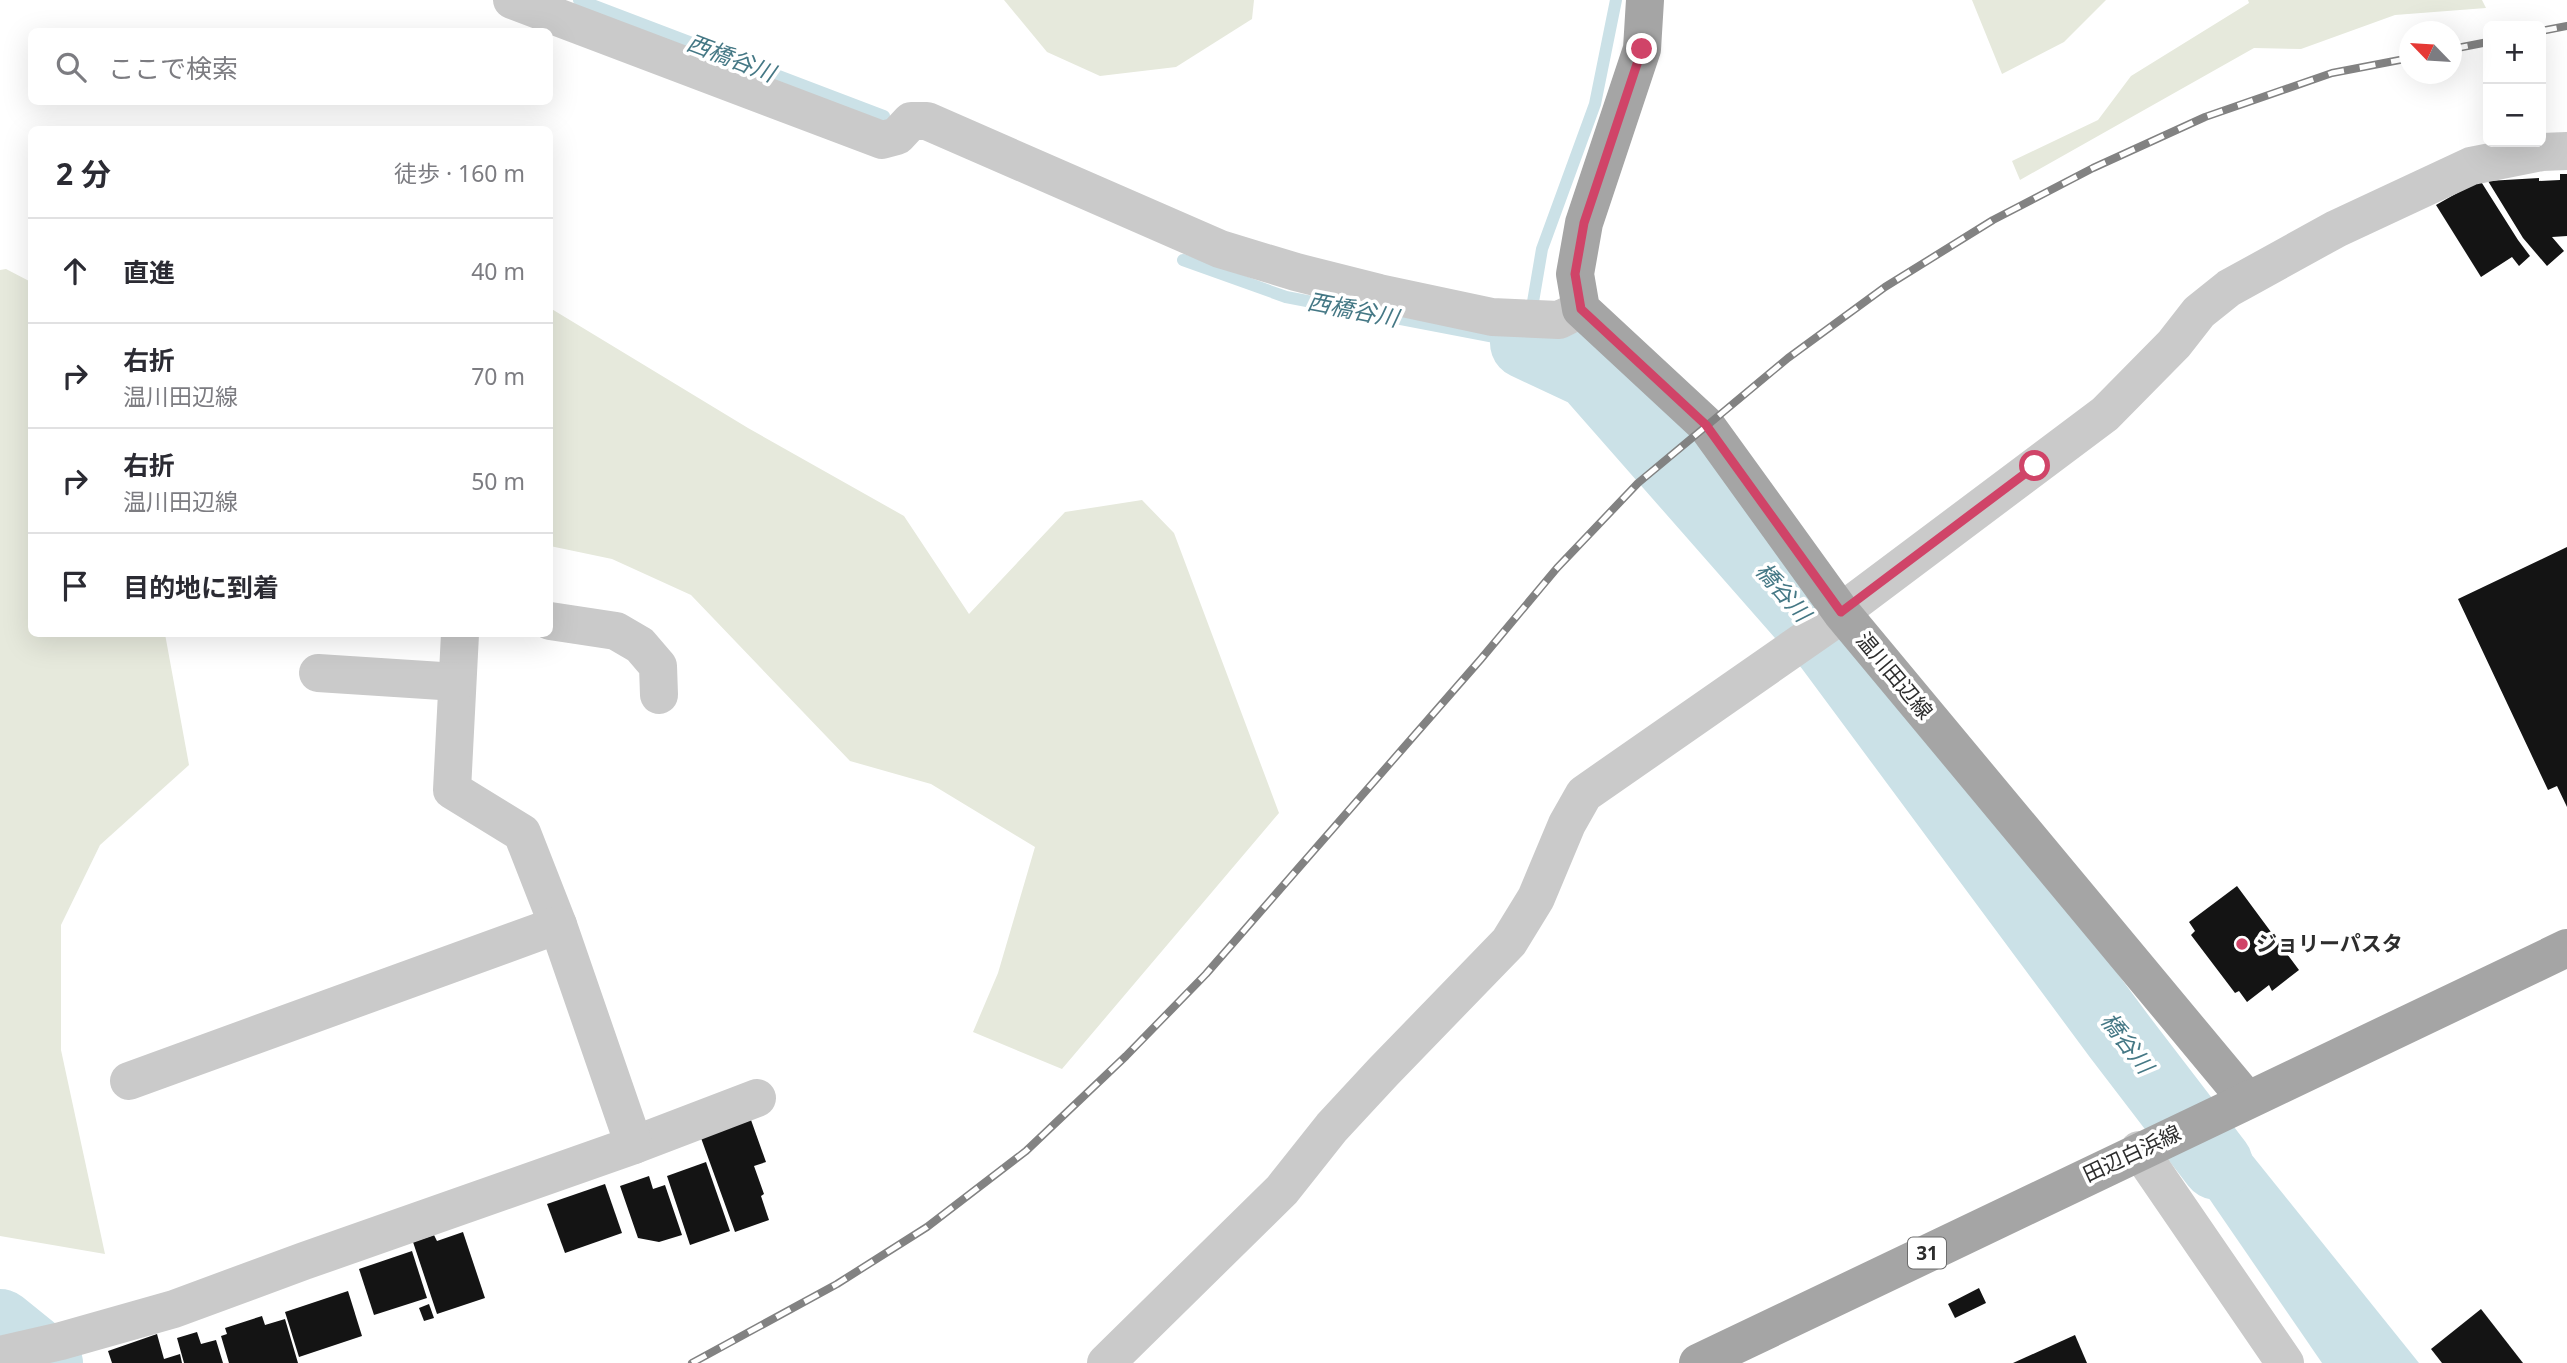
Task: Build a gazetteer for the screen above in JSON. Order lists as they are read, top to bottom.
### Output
{
  "streets": {
    "main road": ["温川田辺線", "田辺白浜線", "31"]
  },
  "crossings": [
    ["温川田辺線", "田辺白浜線"]
  ],
  "water": ["西橋谷川", "橋谷川"],
  "places": ["ジョリーパスタ"],
  "north": "top left",
  "page": {
    "map_buttons": ["+", "−"],
    "search": "ここで検索",
    "heading": ["2 分", "徒歩 · 160 m"],
    "list": [
      ["直進", "40 m"],
      ["右折", "温川田辺線", "70 m"],
      ["右折", "温川田辺線", "50 m"],
      "目的地に到着"
    ]
  }
}
